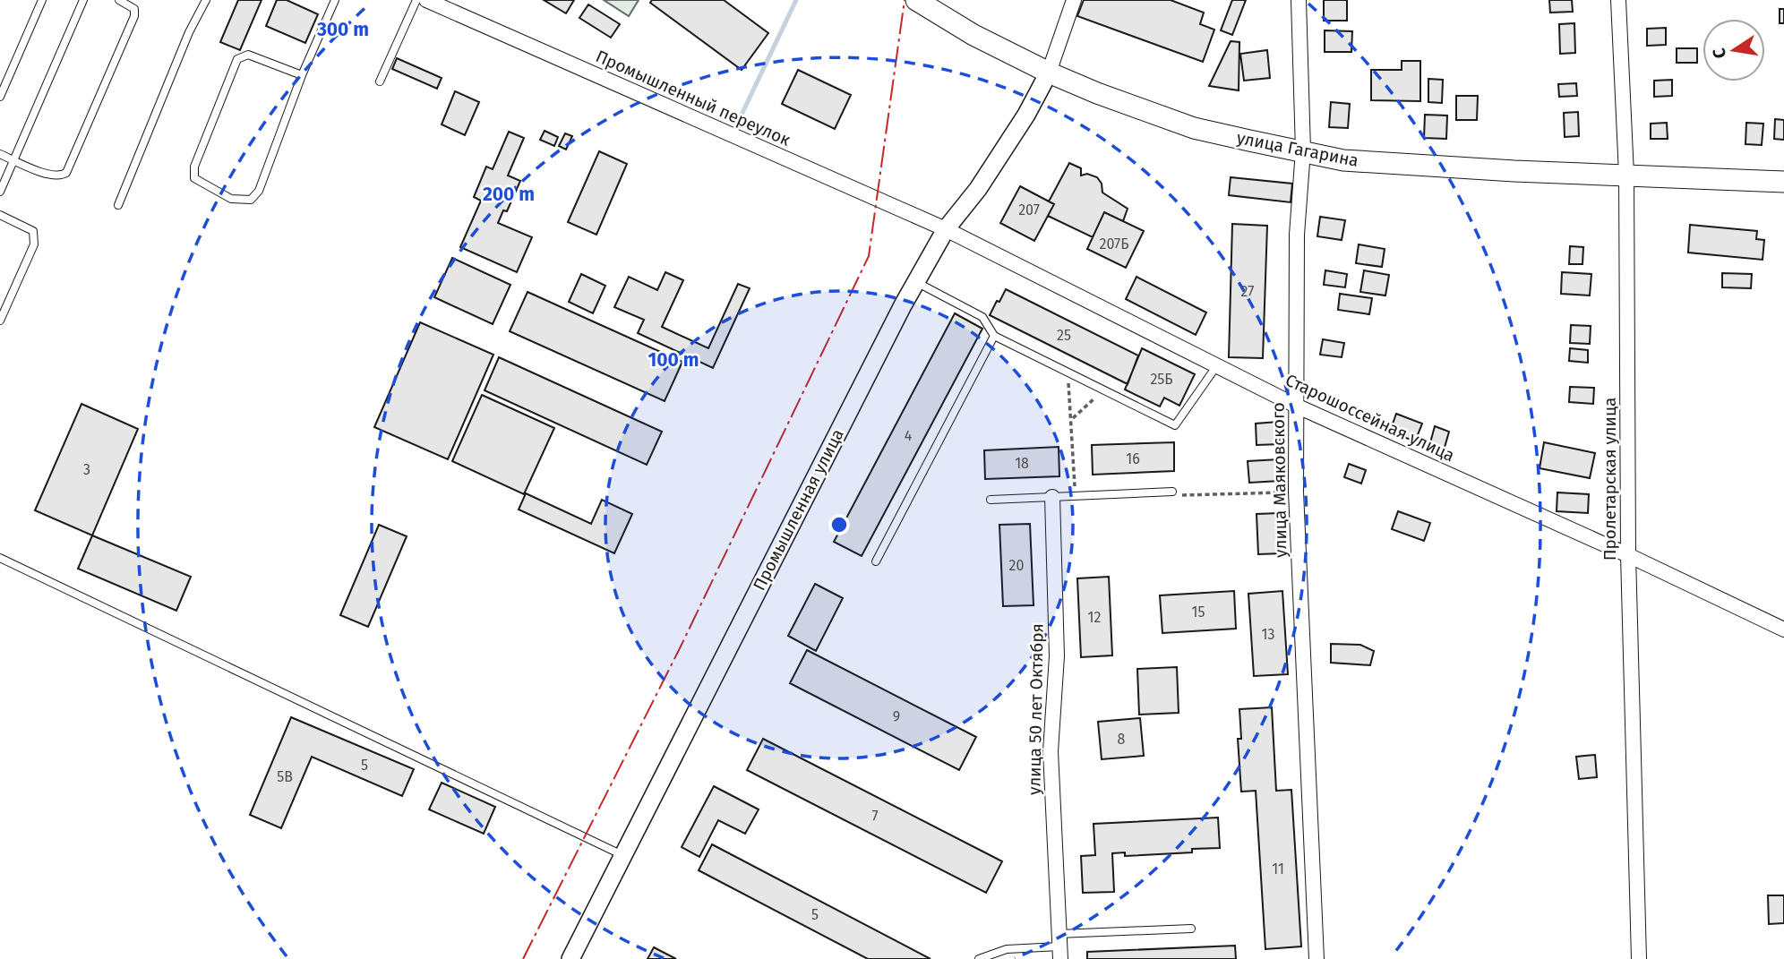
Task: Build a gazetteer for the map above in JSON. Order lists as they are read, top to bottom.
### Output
{
  "streets": {
    "main road": ["улица Гагарина"],
    "street": [
      "Промышленный переулок",
      "Старошоссейная улица",
      "Пролетарская улица",
      "улица Маяковского",
      "Промышленная улица",
      "улица 50 лет Октября"
    ]
  },
  "crossings": [
    ["Промышленный переулок", "Старошоссейная улица"],
    ["Промышленный переулок", "Промышленная улица"],
    ["улица Гагарина", "Пролетарская улица"],
    ["улица Гагарина", "улица Маяковского"],
    ["улица Гагарина", "Промышленная улица"],
    ["Старошоссейная улица", "Пролетарская улица"],
    ["Старошоссейная улица", "улица Маяковского"],
    ["Старошоссейная улица", "Промышленная улица"]
  ],
  "house_numbers": [
    "207",
    "207Б",
    "27",
    "25",
    "25Б",
    "4",
    "16",
    "18",
    "3",
    "20",
    "15",
    "12",
    "13",
    "9",
    "8",
    "5",
    "5В",
    "7",
    "11",
    "5"
  ],
  "north": "left",
  "rings": ["300 m", "200 m", "100 m"]
}
